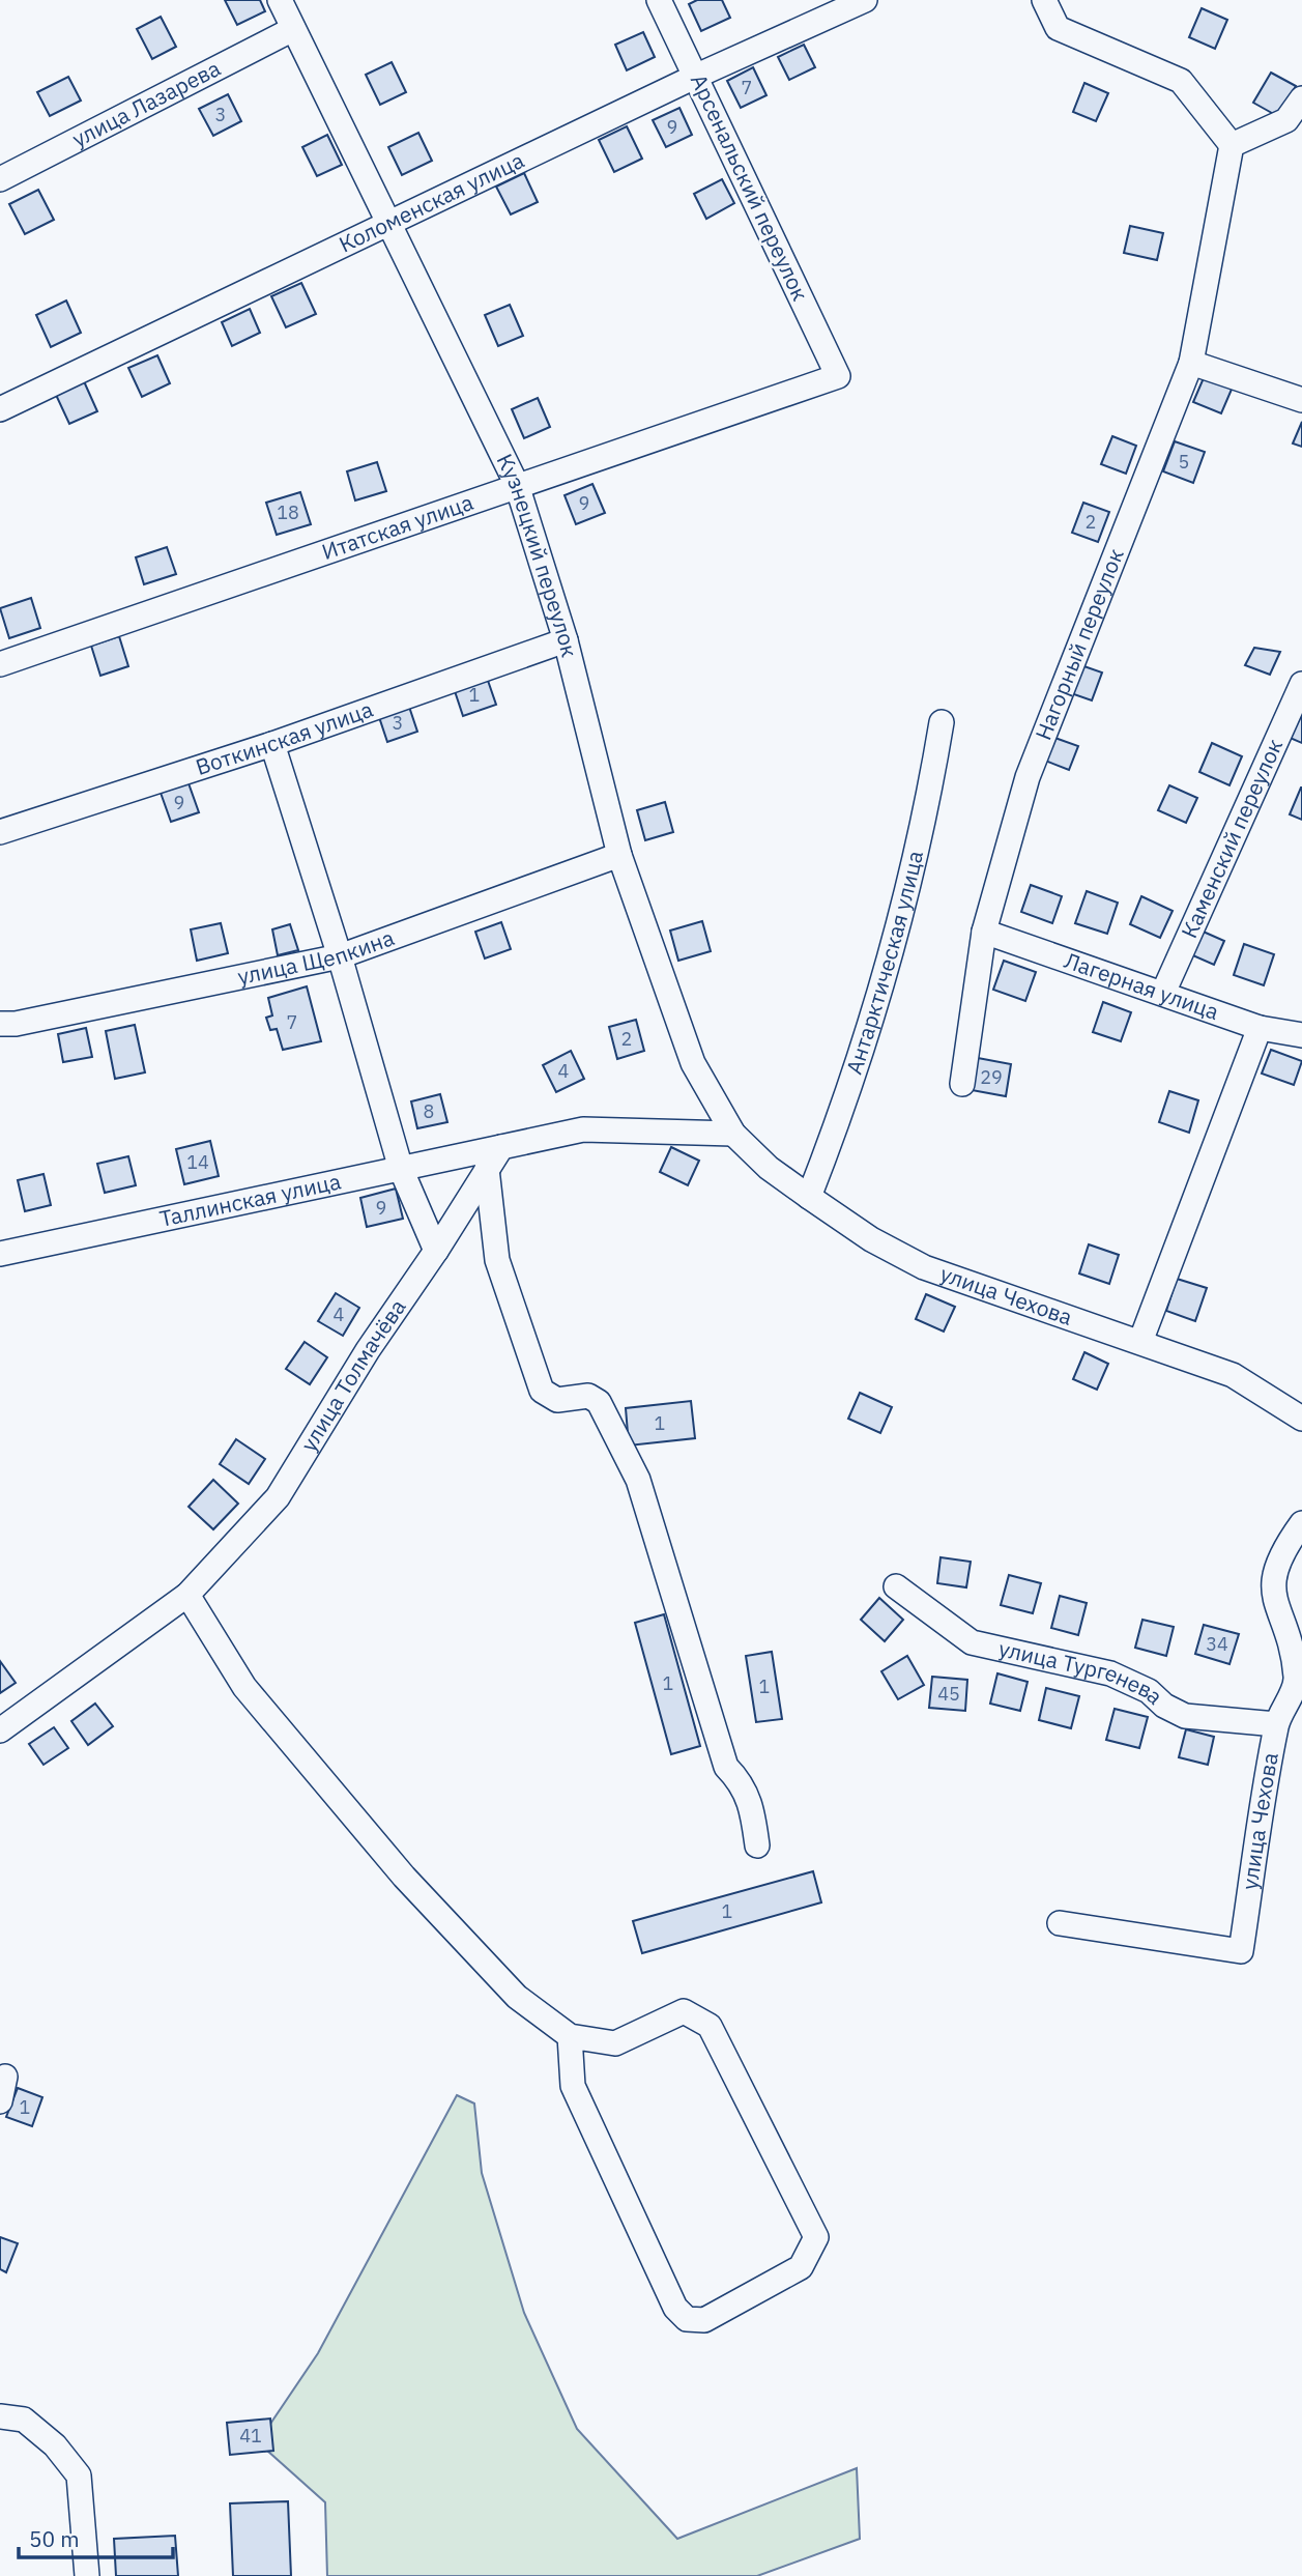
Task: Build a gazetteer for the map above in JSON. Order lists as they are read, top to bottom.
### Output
{
  "streets": {
    "street": [
      "улица Лазарева",
      "Арсенальский переулок",
      "Коломенская улица",
      "Итатская улица",
      "Кузнецкий переулок",
      "Нагорный переулок",
      "Воткинская улица",
      "Каменский переулок",
      "улица Щепкина",
      "Антарктическая улица",
      "Лагерная улица",
      "Таллинская улица",
      "улица Чехова",
      "улица Толмачёва",
      "улица Тургенева"
    ]
  },
  "crossings": [
    ["улица Лазарева", "Кузнецкий переулок"],
    ["Арсенальский переулок", "Коломенская улица"],
    ["Арсенальский переулок", "Итатская улица"],
    ["Коломенская улица", "Кузнецкий переулок"],
    ["Итатская улица", "Кузнецкий переулок"],
    ["Кузнецкий переулок", "Воткинская улица"],
    ["Кузнецкий переулок", "улица Щепкина"],
    ["Кузнецкий переулок", "улица Чехова"],
    ["Нагорный переулок", "Лагерная улица"],
    ["Каменский переулок", "Лагерная улица"],
    ["Антарктическая улица", "улица Чехова"],
    ["Таллинская улица", "улица Толмачёва"],
    ["улица Чехова", "улица Тургенева"]
  ],
  "house_numbers": [
    "7",
    "3",
    "9",
    "5",
    "9",
    "18",
    "2",
    "1",
    "3",
    "9",
    "7",
    "2",
    "4",
    "29",
    "8",
    "14",
    "9",
    "4",
    "1",
    "34",
    "1",
    "1",
    "45",
    "1",
    "1",
    "41"
  ],
  "scale_bar": "50 m"
}
